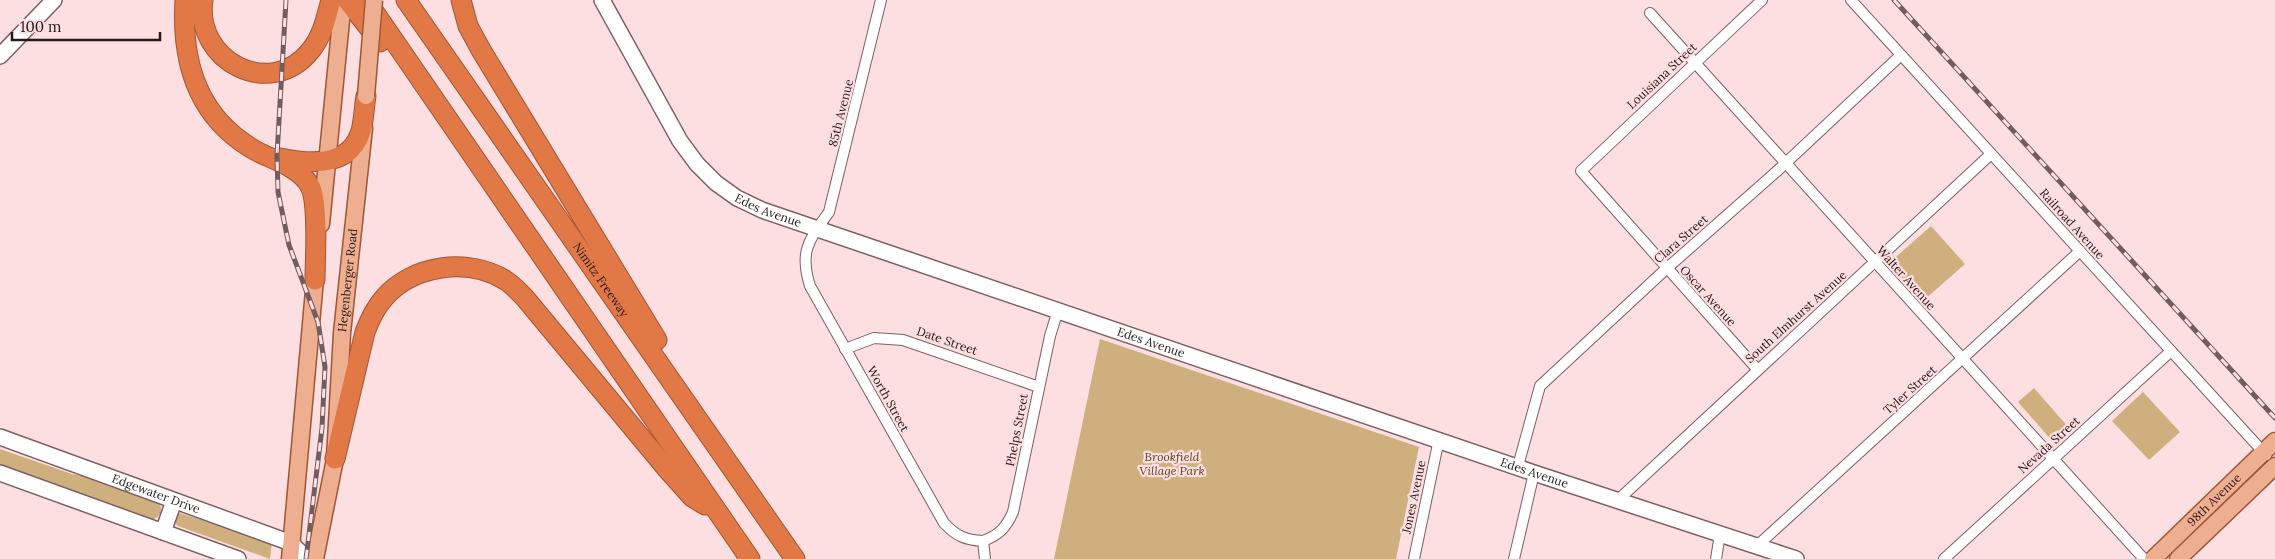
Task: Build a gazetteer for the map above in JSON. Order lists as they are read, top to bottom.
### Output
{
  "streets": {
    "highway": ["Nimitz Freeway"],
    "main road": ["Hegenberger Road", "98th Avenue"],
    "street": [
      "Louisiana Street",
      "85th Avenue",
      "Edes Avenue",
      "Railroad Avenue",
      "Clara Street",
      "Walter Avenue",
      "Oscar Avenue",
      "South Elmhurst Avenue",
      "Date Street",
      "Tyler Street",
      "Worth Street",
      "Phelps Street",
      "Nevada Street",
      "Edgewater Drive",
      "Jones Avenue"
    ]
  },
  "crossings": [
    ["Louisiana Street", "Walter Avenue"],
    ["Louisiana Street", "Oscar Avenue"],
    ["85th Avenue", "Edes Avenue"],
    ["85th Avenue", "Worth Street"],
    ["Edes Avenue", "Clara Street"],
    ["Edes Avenue", "South Elmhurst Avenue"],
    ["Edes Avenue", "Tyler Street"],
    ["Edes Avenue", "Worth Street"],
    ["Edes Avenue", "Phelps Street"],
    ["Edes Avenue", "Jones Avenue"],
    ["Railroad Avenue", "Clara Street"],
    ["Railroad Avenue", "South Elmhurst Avenue"],
    ["Railroad Avenue", "Tyler Street"],
    ["Railroad Avenue", "Nevada Street"],
    ["Railroad Avenue", "98th Avenue"],
    ["Clara Street", "Walter Avenue"],
    ["Clara Street", "Oscar Avenue"],
    ["Walter Avenue", "South Elmhurst Avenue"],
    ["Walter Avenue", "Tyler Street"],
    ["Walter Avenue", "Nevada Street"],
    ["Oscar Avenue", "South Elmhurst Avenue"],
    ["Date Street", "Worth Street"],
    ["Date Street", "Phelps Street"],
    ["Worth Street", "Phelps Street"]
  ],
  "parks": ["Brookfield Village Park"],
  "scale_bar": "100 m"
}
